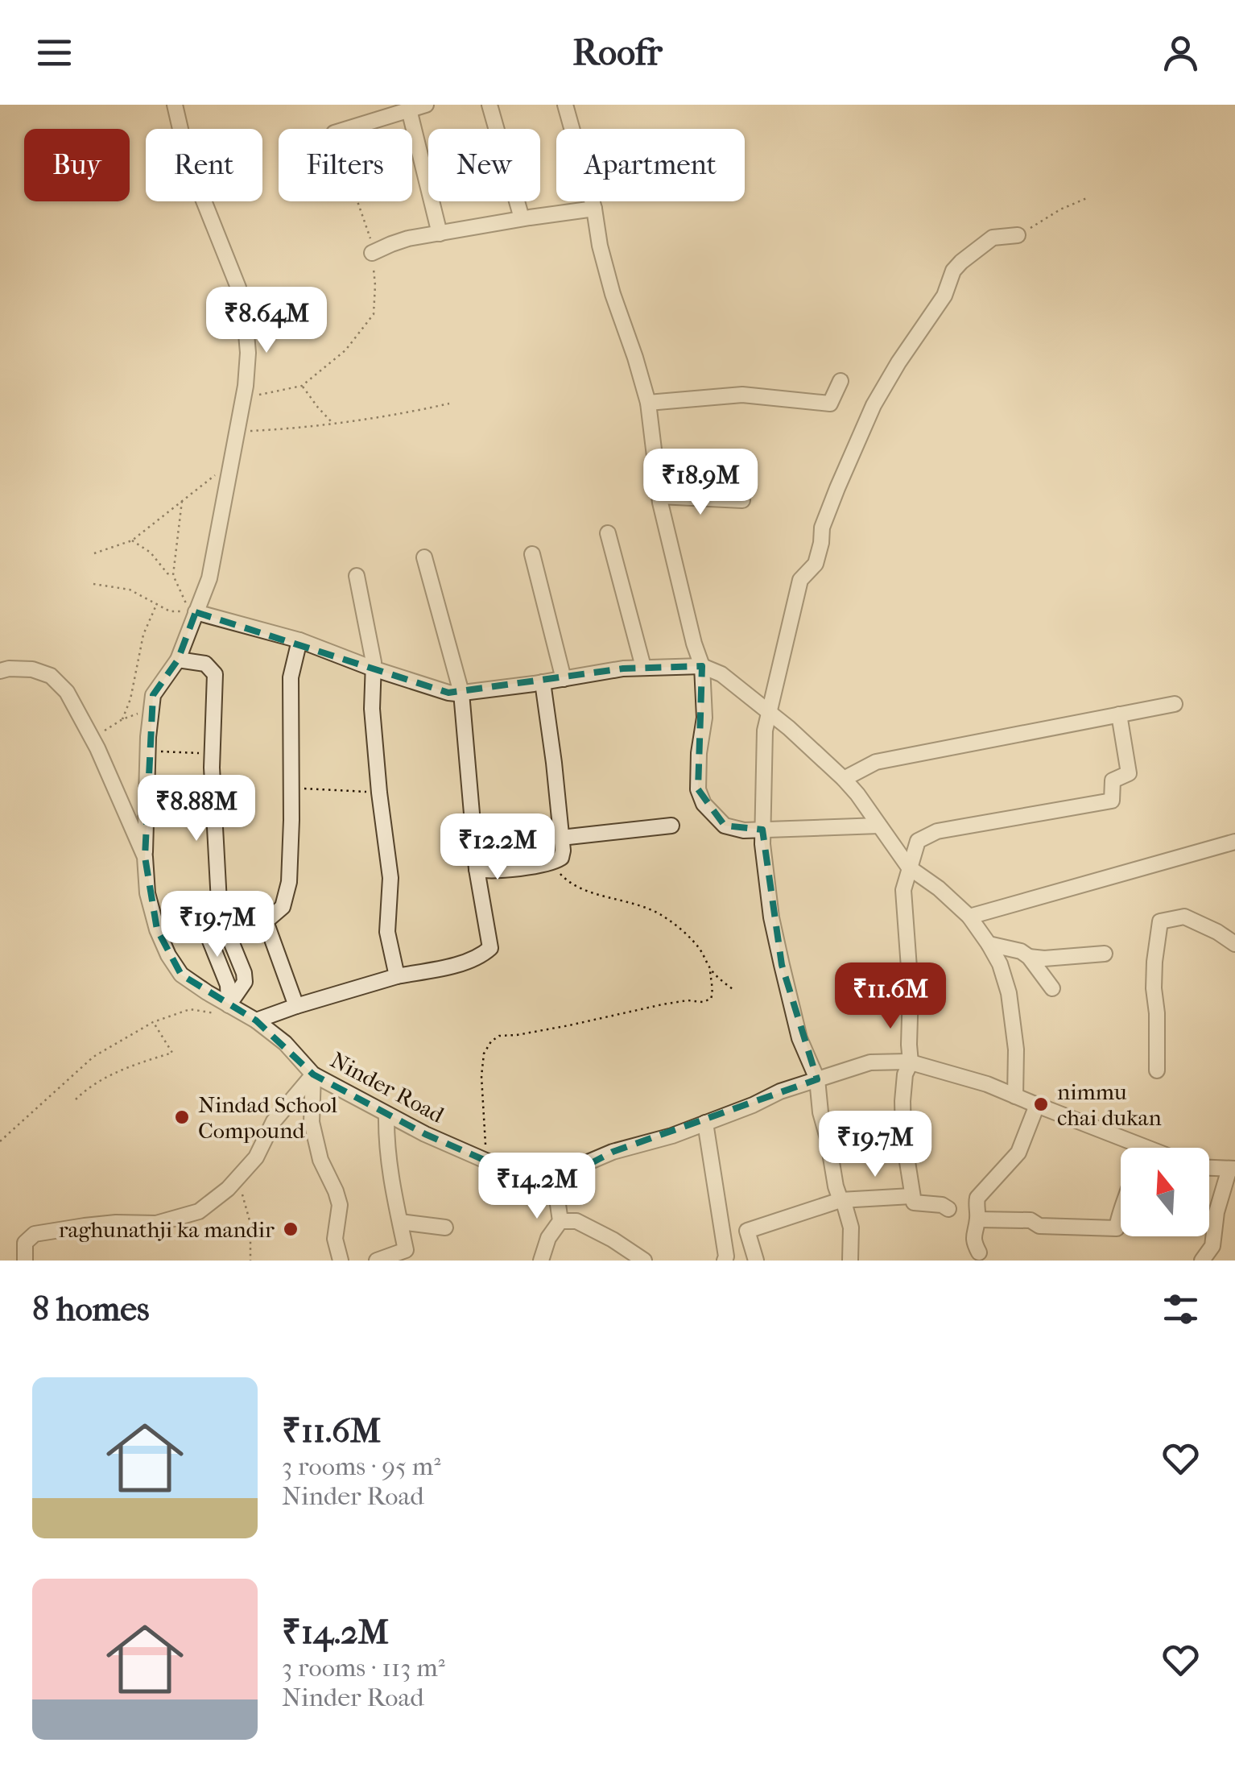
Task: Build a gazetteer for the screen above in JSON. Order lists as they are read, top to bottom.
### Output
{
  "streets": {
    "street": ["Ninder Road"]
  },
  "places": ["nimmu chai dukan", "Nindad School Compound", "raghunathji ka mandir"],
  "north": "top",
  "page": {
    "header": "Roofr",
    "chip": [
      "Buy",
      "Rent",
      "Filters",
      "New",
      "Apartment"
    ],
    "price": [
      "₹8.64M",
      "₹18.9M",
      "₹8.88M",
      "₹12.2M",
      "₹19.7M",
      "₹11.6M",
      "₹19.7M",
      "₹14.2M"
    ],
    "heading": "8 homes",
    "list": [
      {
        "name": "₹11.6M",
        "note": "3 rooms · 95 m² · Ninder Road"
      },
      {
        "name": "₹14.2M",
        "note": "3 rooms · 113 m² · Ninder Road"
      }
    ]
  }
}
